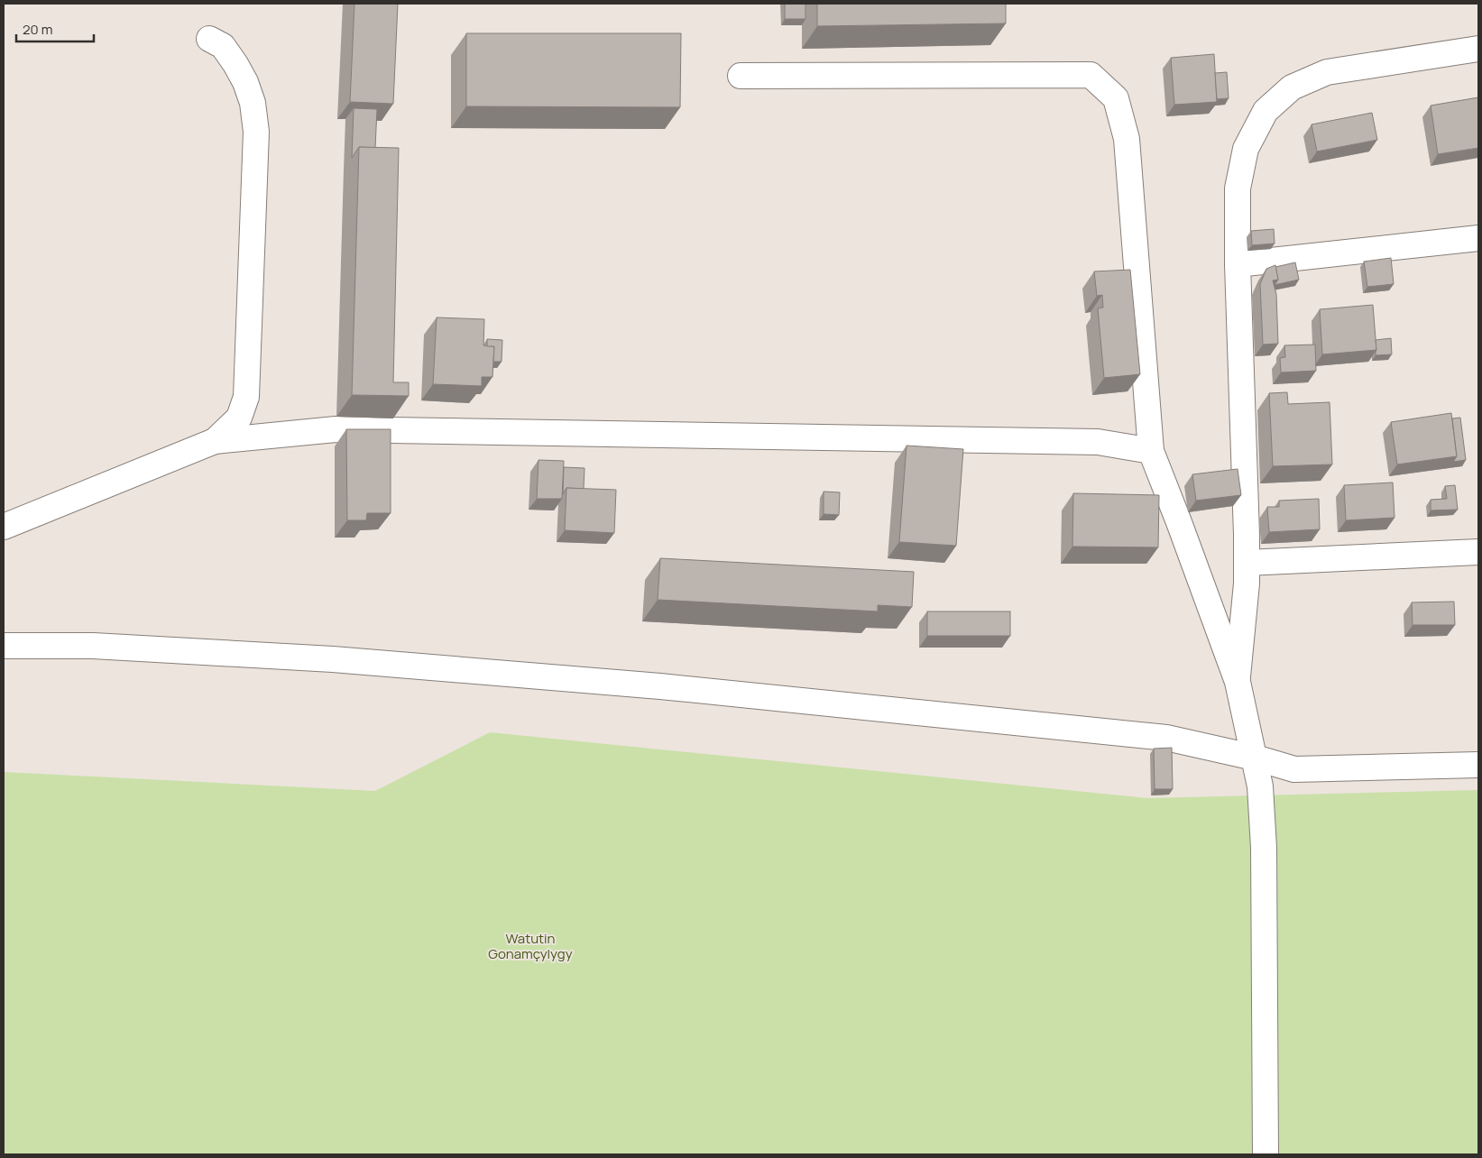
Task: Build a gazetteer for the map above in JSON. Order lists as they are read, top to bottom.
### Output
{
  "parks": ["Watutin Gonamçylygy"],
  "scale_bar": "20 m"
}
